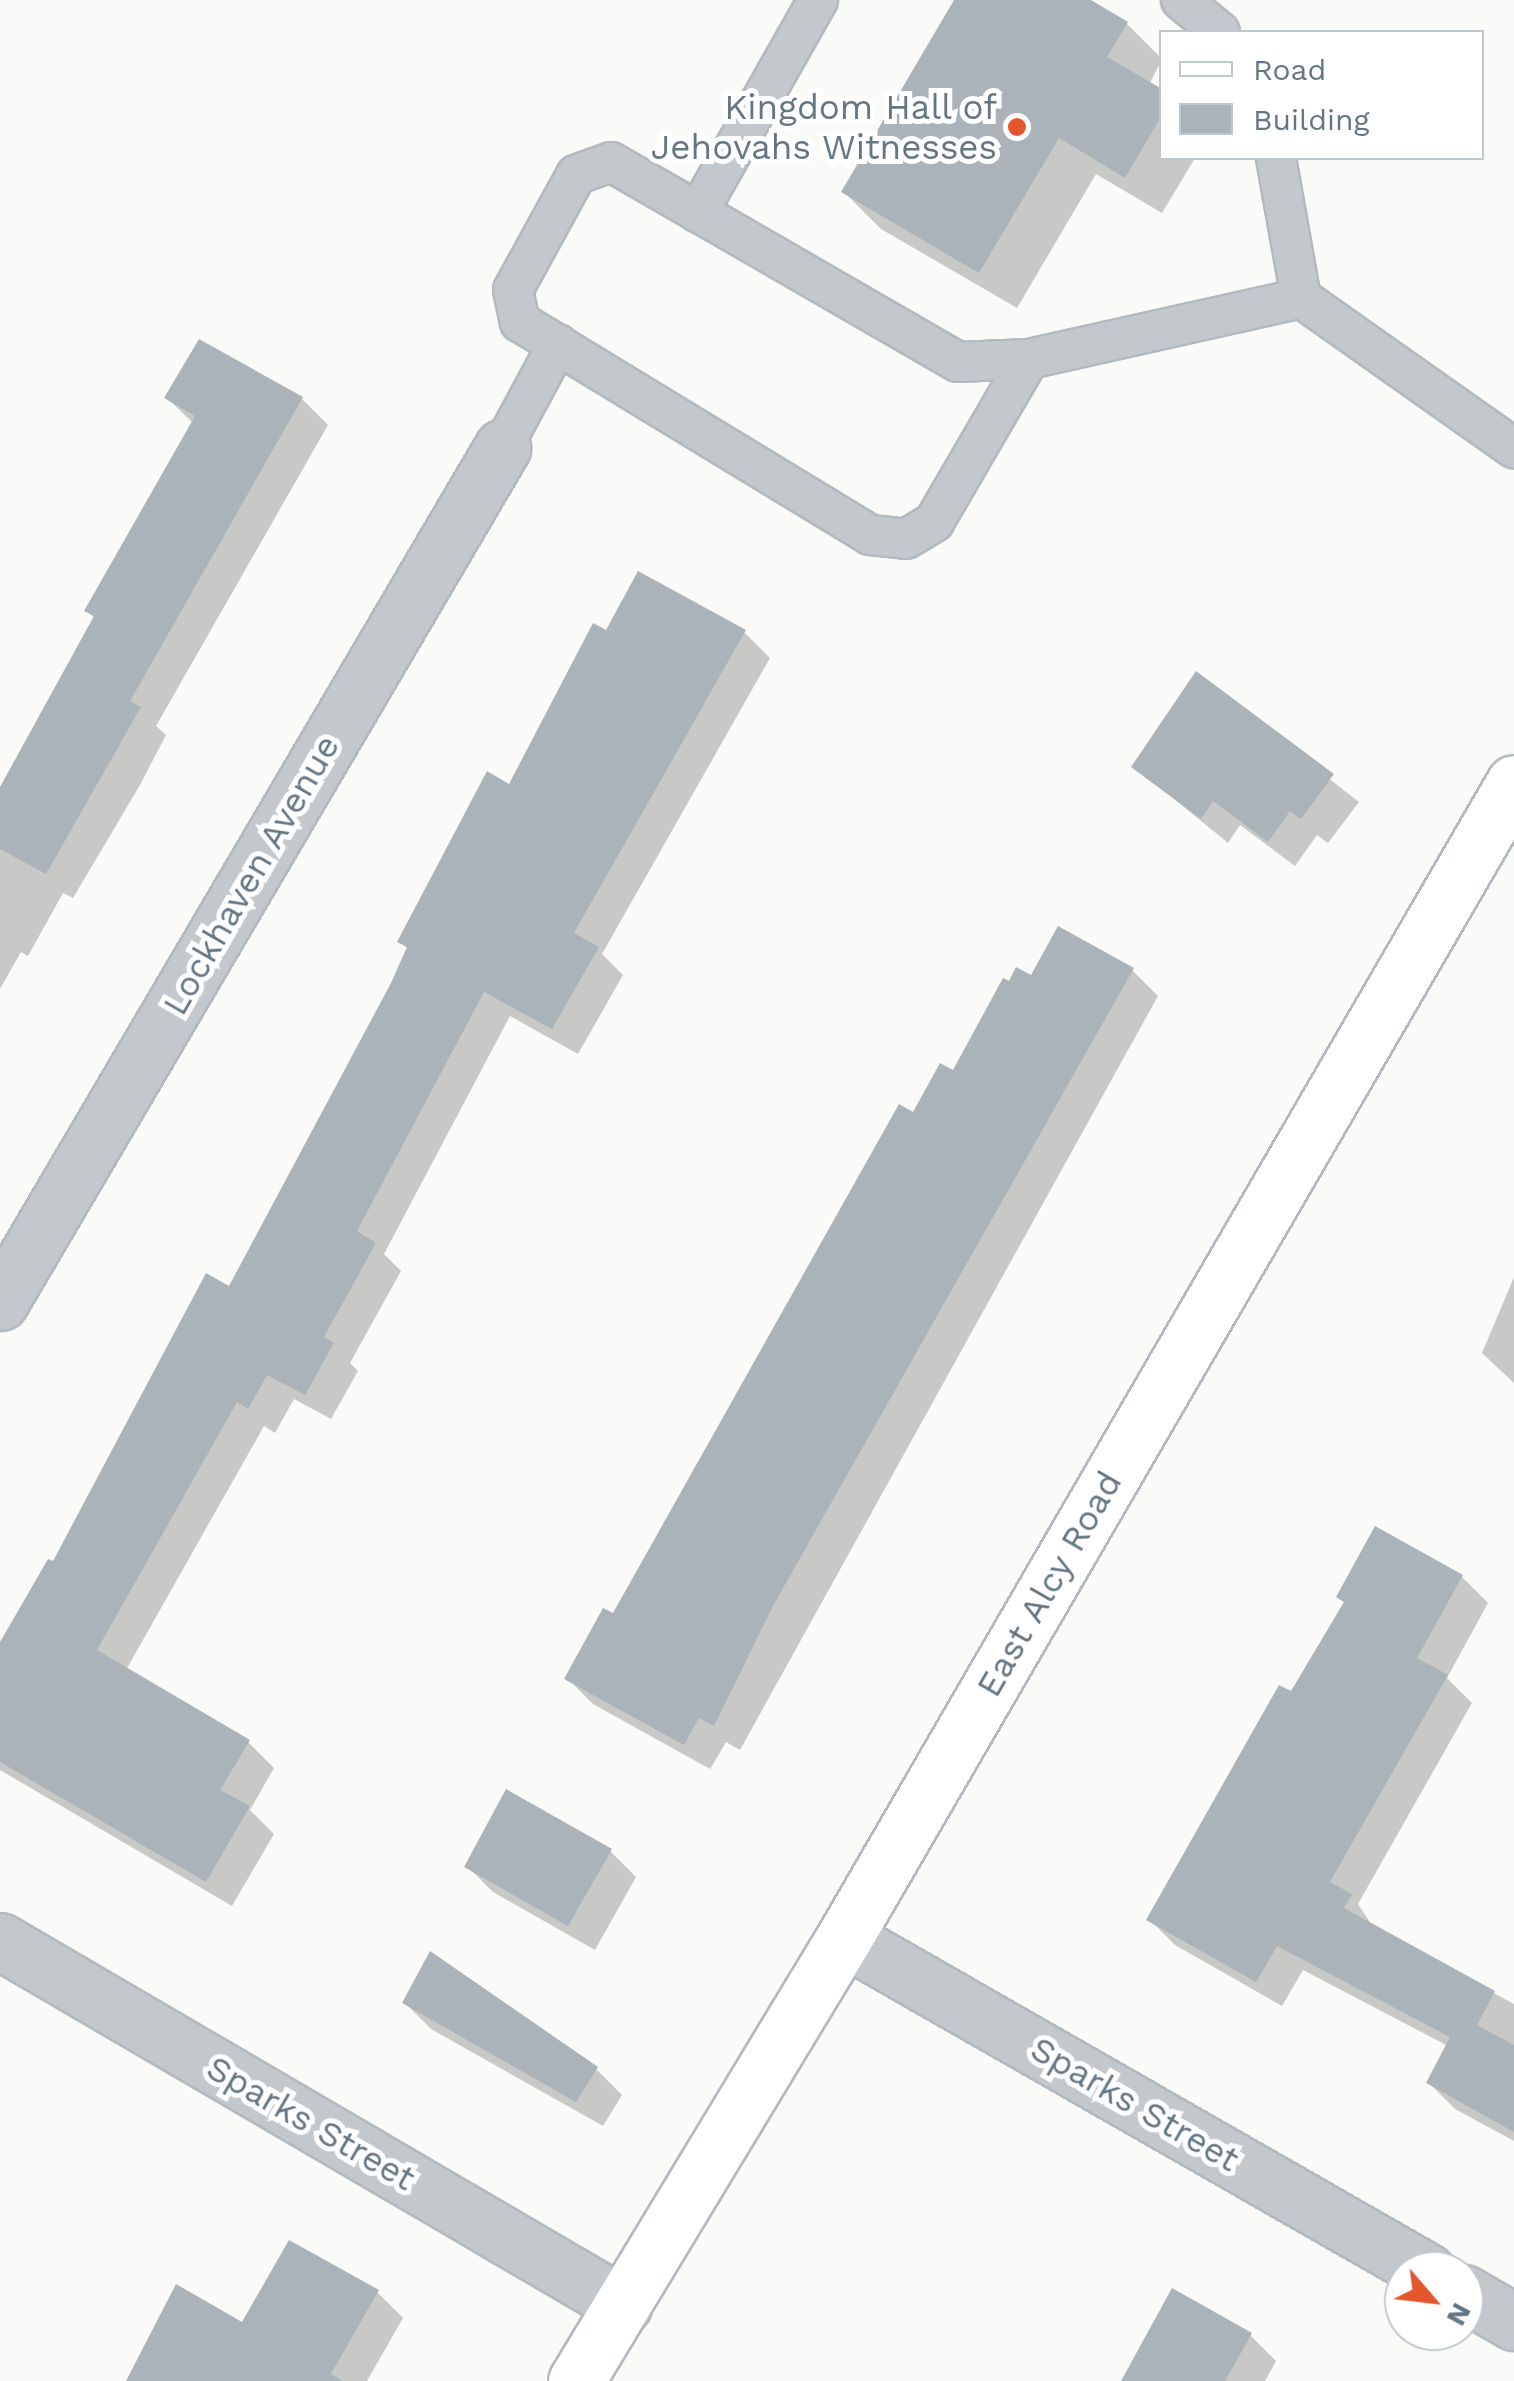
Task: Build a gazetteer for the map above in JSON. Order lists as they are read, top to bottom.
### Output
{
  "streets": {
    "street": ["Lockhaven Avenue", "East Alcy Road", "Sparks Street"]
  },
  "crossings": [
    ["East Alcy Road", "Sparks Street"]
  ],
  "places": ["Kingdom Hall of Jehovahs Witnesses"],
  "legend": ["Road", "Building"],
  "north": "bottom right"
}
